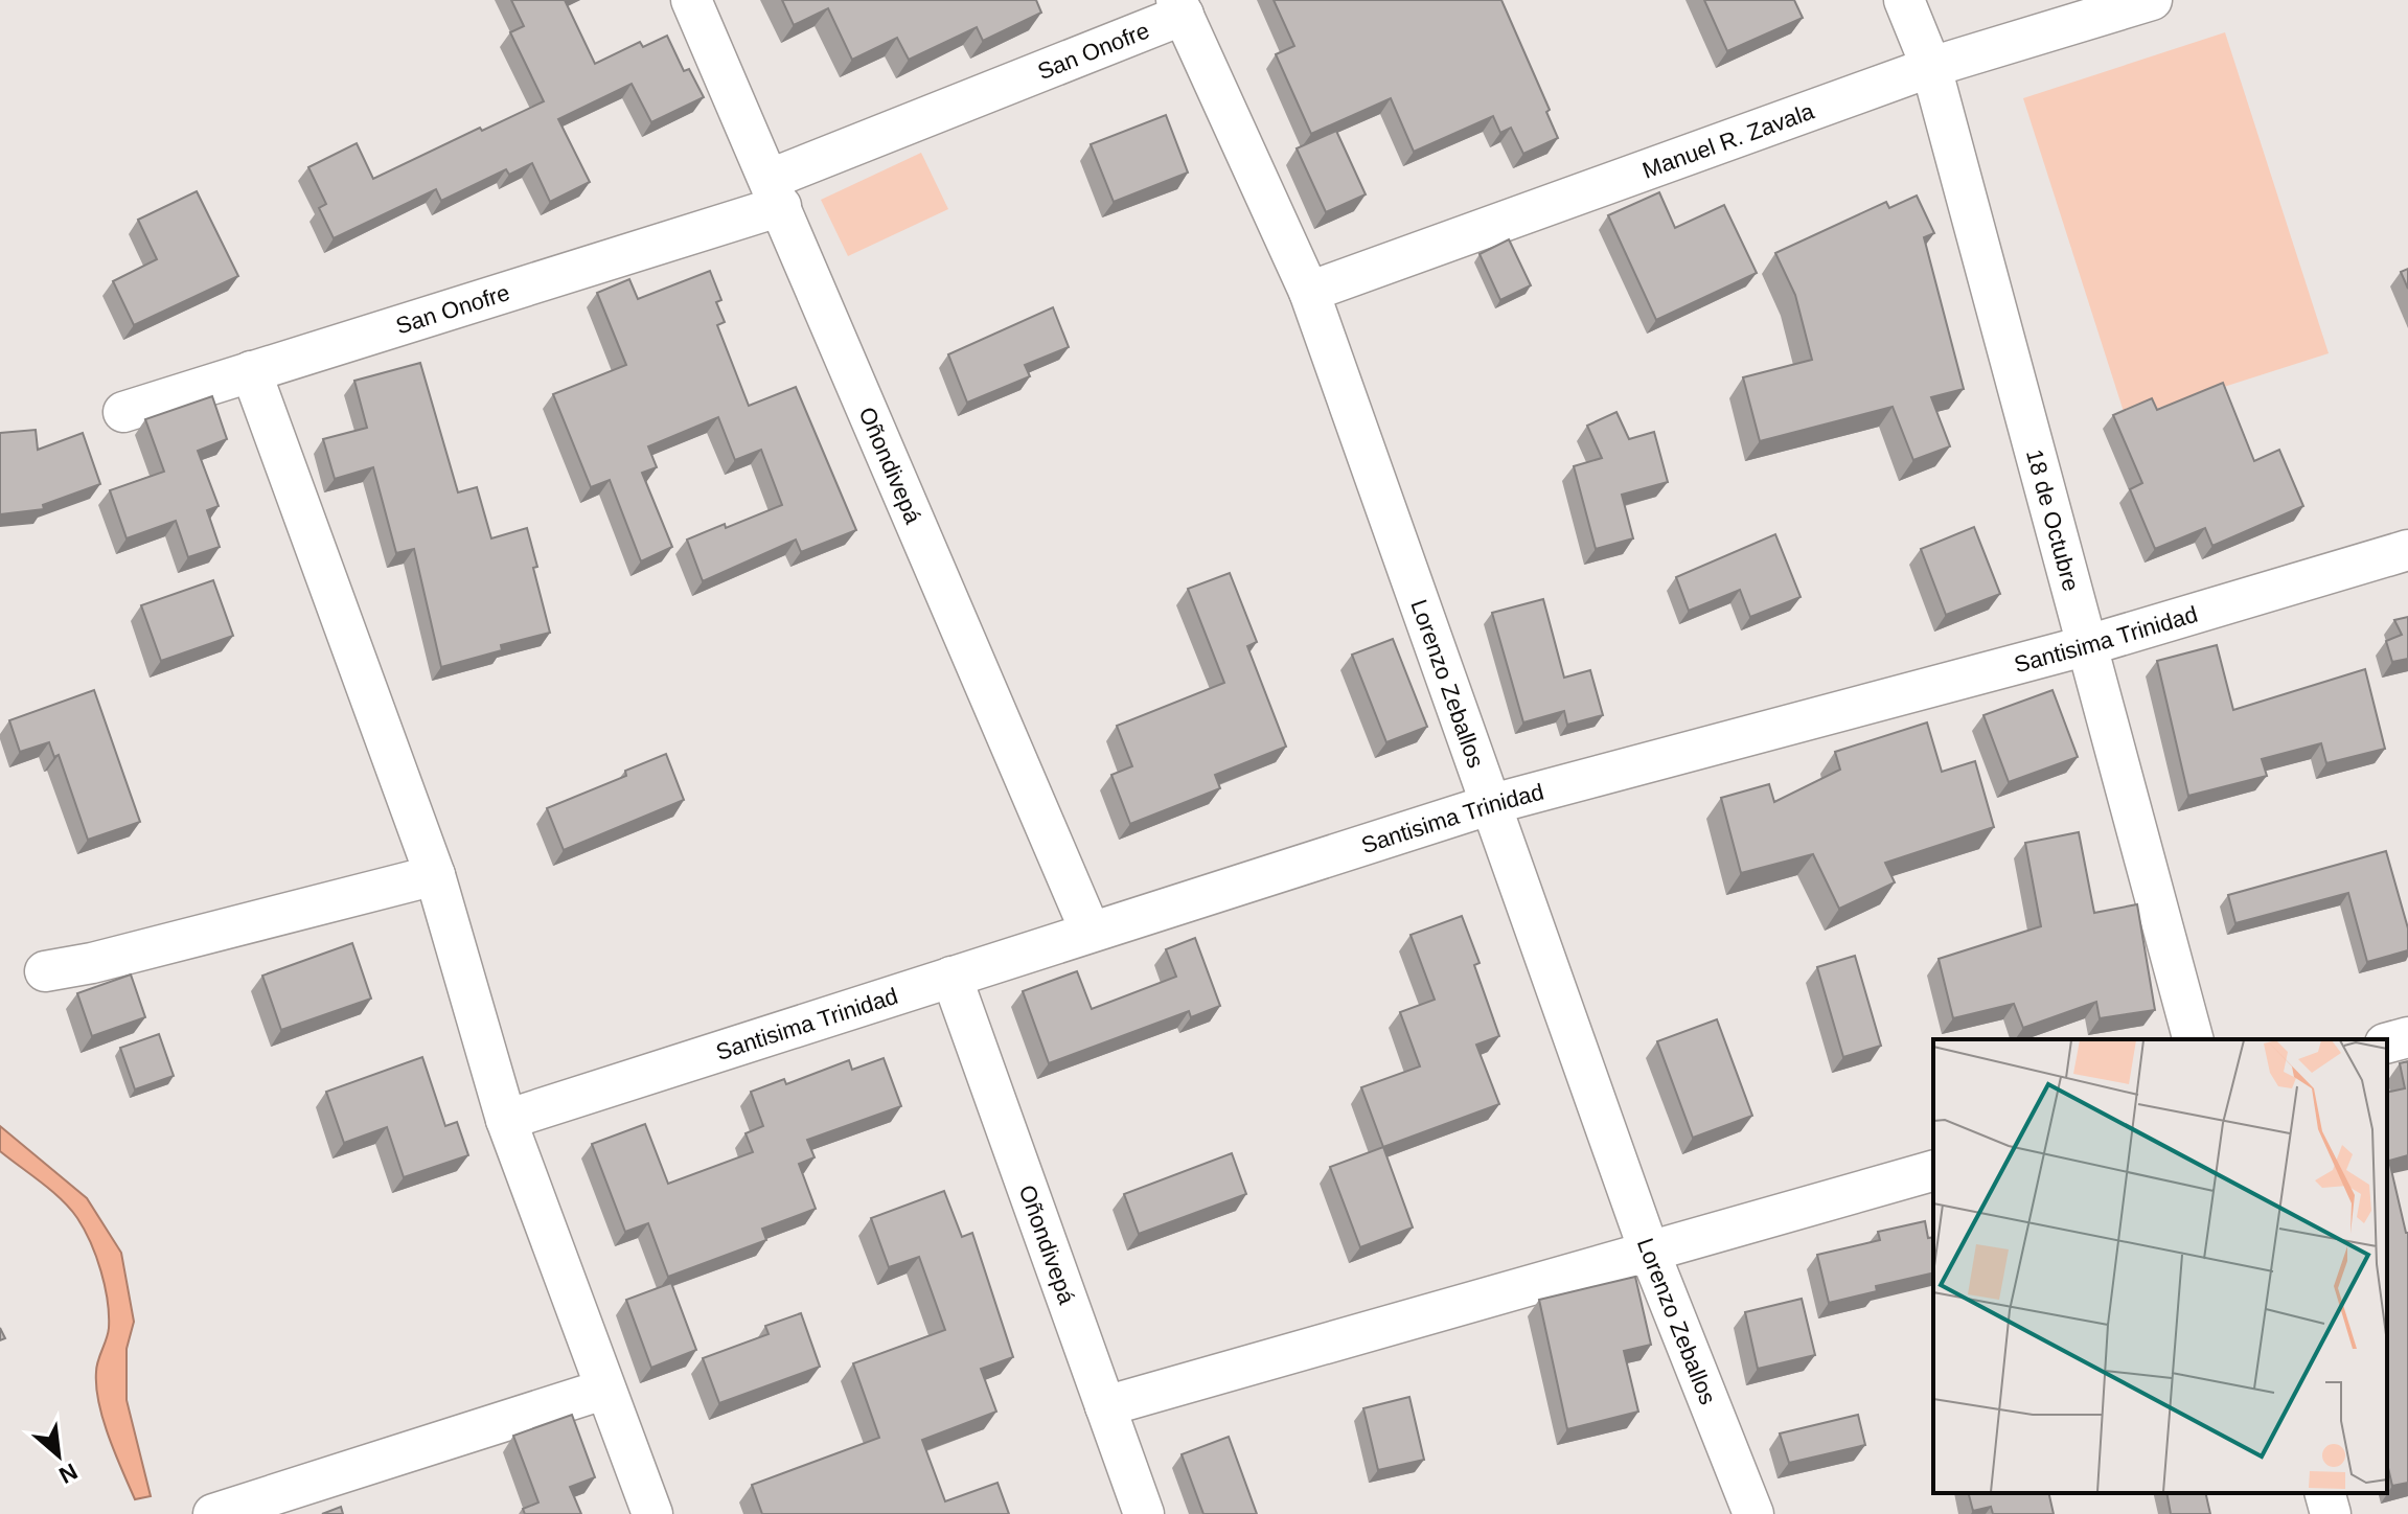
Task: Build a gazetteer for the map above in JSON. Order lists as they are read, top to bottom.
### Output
{
  "streets": {
    "street": [
      "San Onofre",
      "Manuel R. Zavala",
      "Oñondivepá",
      "18 de Octubre",
      "Santisima Trinidad",
      "Lorenzo Zeballos"
    ]
  },
  "crossings": [
    ["San Onofre", "Oñondivepá"],
    ["San Onofre", "Lorenzo Zeballos"],
    ["Manuel R. Zavala", "18 de Octubre"],
    ["Manuel R. Zavala", "Lorenzo Zeballos"],
    ["Oñondivepá", "Santisima Trinidad"],
    ["18 de Octubre", "Santisima Trinidad"],
    ["Santisima Trinidad", "Lorenzo Zeballos"]
  ],
  "north": "bottom right"
}
